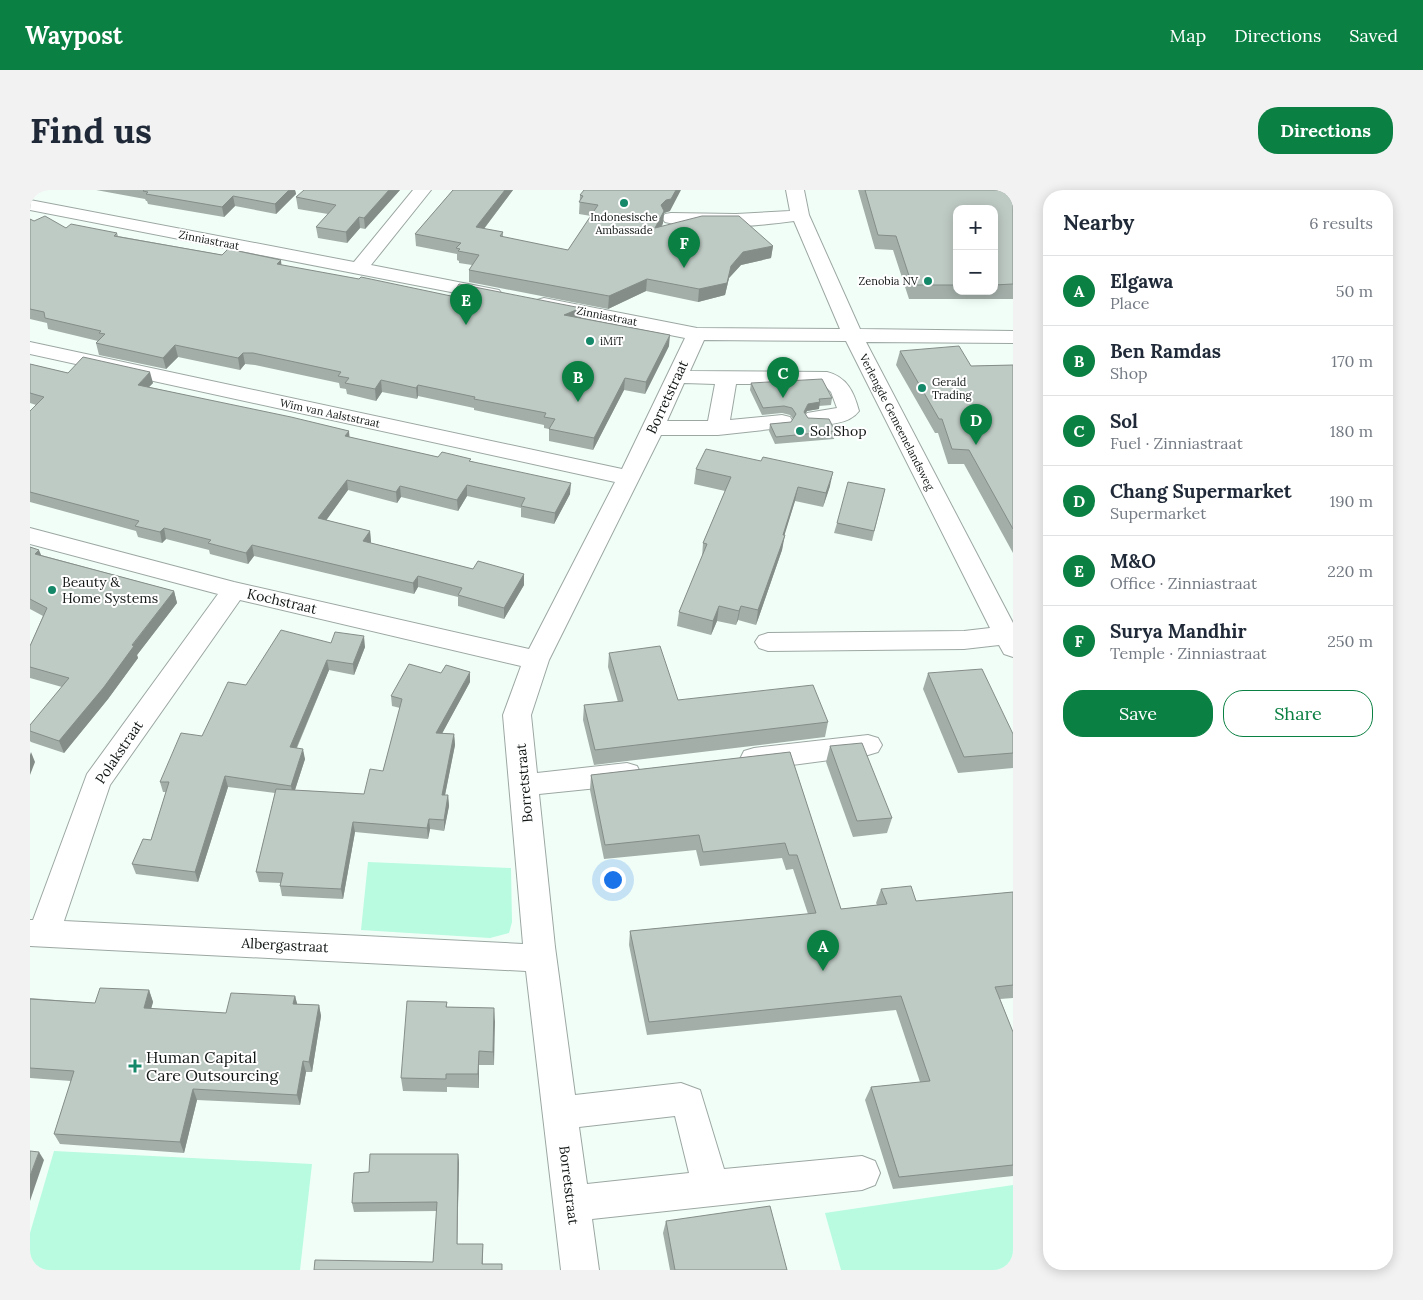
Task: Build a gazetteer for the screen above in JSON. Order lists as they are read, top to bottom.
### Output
{
  "streets": {
    "street": [
      "Zinniastraat",
      "Borretstraat",
      "Wim van Aalststraat",
      "Verlengde Gemeenelandsweg",
      "Kochstraat",
      "Polakstraat",
      "Albergastraat"
    ]
  },
  "crossings": [
    ["Zinniastraat", "Borretstraat"],
    ["Zinniastraat", "Verlengde Gemeenelandsweg"],
    ["Borretstraat", "Wim van Aalststraat"],
    ["Borretstraat", "Kochstraat"],
    ["Borretstraat", "Albergastraat"],
    ["Kochstraat", "Polakstraat"],
    ["Polakstraat", "Albergastraat"]
  ],
  "places": {
    "other": [
      "Indonesische Ambassade",
      "Zenobia NV",
      "iMiT",
      "Gerald Trading",
      "Sol Shop",
      "Beauty & Home Systems"
    ],
    "health": ["Human Capital Care Outsourcing"]
  },
  "page": {
    "header": "Waypost",
    "nav": ["Map", "Directions", "Saved"],
    "buttons": [
      "Directions",
      ["Save", "Share"]
    ],
    "title": "Find us",
    "heading": ["Nearby", "6 results"],
    "map_buttons": ["+", "−"],
    "pins": [
      "F",
      "E",
      "C",
      "B",
      "D",
      "A"
    ],
    "list": [
      {
        "mark": "A",
        "name": "Elgawa",
        "note": "Place",
        "value": "50 m"
      },
      {
        "mark": "B",
        "name": "Ben Ramdas",
        "note": "Shop",
        "value": "170 m"
      },
      {
        "mark": "C",
        "name": "Sol",
        "note": "Fuel · Zinniastraat",
        "value": "180 m"
      },
      {
        "mark": "D",
        "name": "Chang Supermarket",
        "note": "Supermarket",
        "value": "190 m"
      },
      {
        "mark": "E",
        "name": "M&O",
        "note": "Office · Zinniastraat",
        "value": "220 m"
      },
      {
        "mark": "F",
        "name": "Surya Mandhir",
        "note": "Temple · Zinniastraat",
        "value": "250 m"
      }
    ]
  }
}
